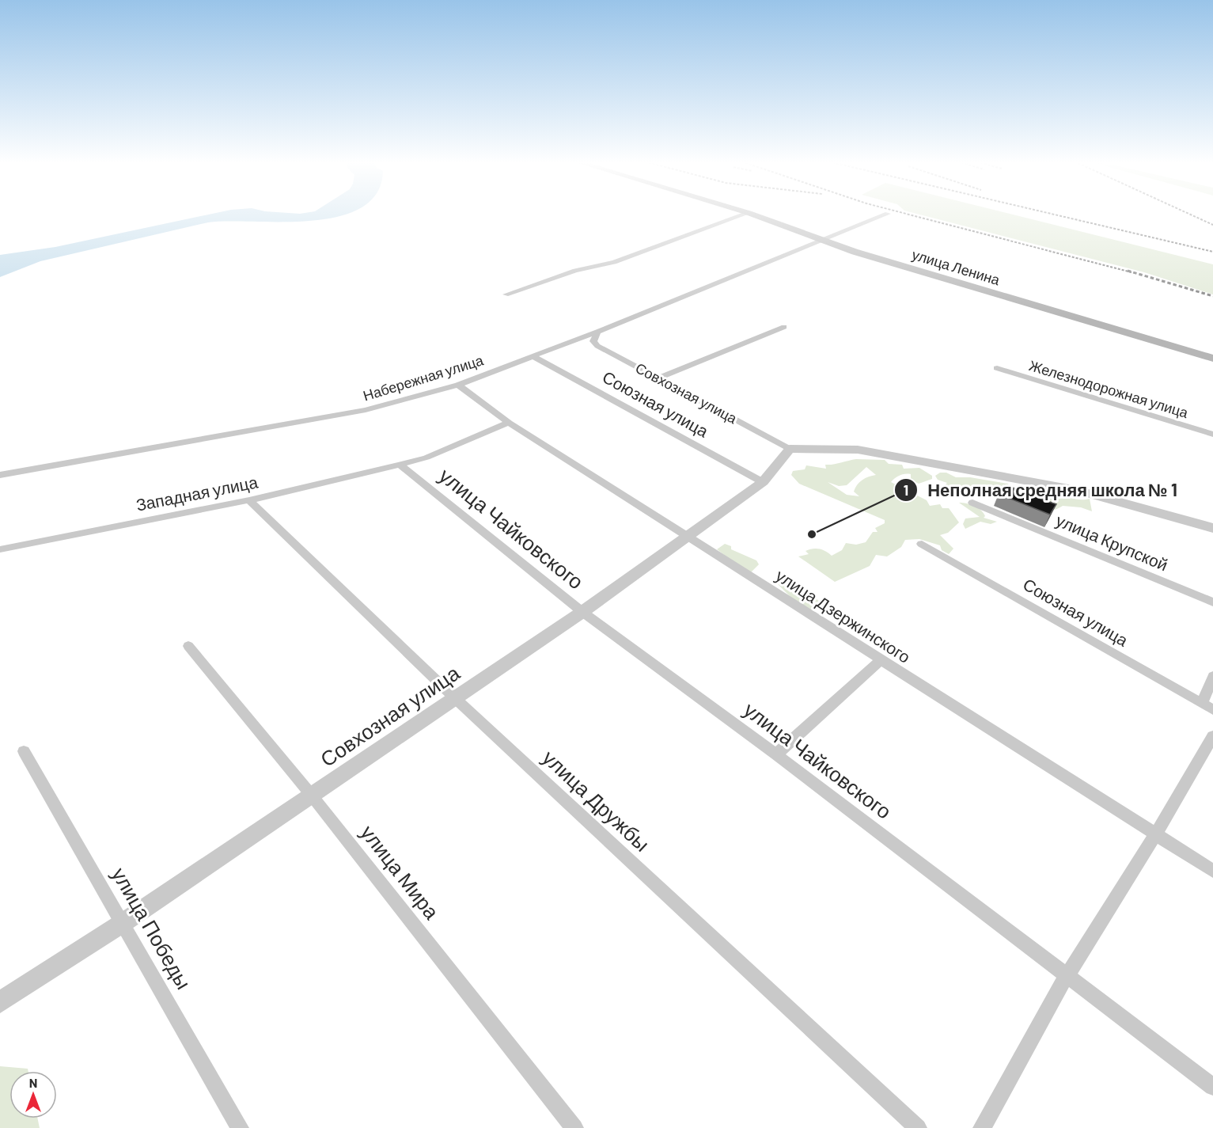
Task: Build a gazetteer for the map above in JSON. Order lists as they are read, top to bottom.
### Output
{
  "streets": {
    "main road": ["улица Ленина"],
    "street": [
      "Набережная улица",
      "Железнодорожная улица",
      "Совхозная улица",
      "Союзная улица",
      "Западная улица",
      "улица Чайковского",
      "улица Крупской",
      "улица Дзержинского",
      "улица Дружбы",
      "улица Мира",
      "улица Победы"
    ]
  },
  "crossings": [
    ["улица Ленина", "Набережная улица"],
    ["Набережная улица", "Совхозная улица"],
    ["Набережная улица", "Союзная улица"],
    ["Набережная улица", "улица Дзержинского"],
    ["Совхозная улица", "Союзная улица"],
    ["Совхозная улица", "улица Чайковского"],
    ["Совхозная улица", "улица Дзержинского"],
    ["Совхозная улица", "улица Дружбы"],
    ["Совхозная улица", "улица Мира"],
    ["Совхозная улица", "улица Победы"],
    ["Западная улица", "улица Чайковского"],
    ["Западная улица", "улица Дзержинского"],
    ["Западная улица", "улица Дружбы"]
  ],
  "places": ["Неполная средняя школа № 1"],
  "north": "top"
}
